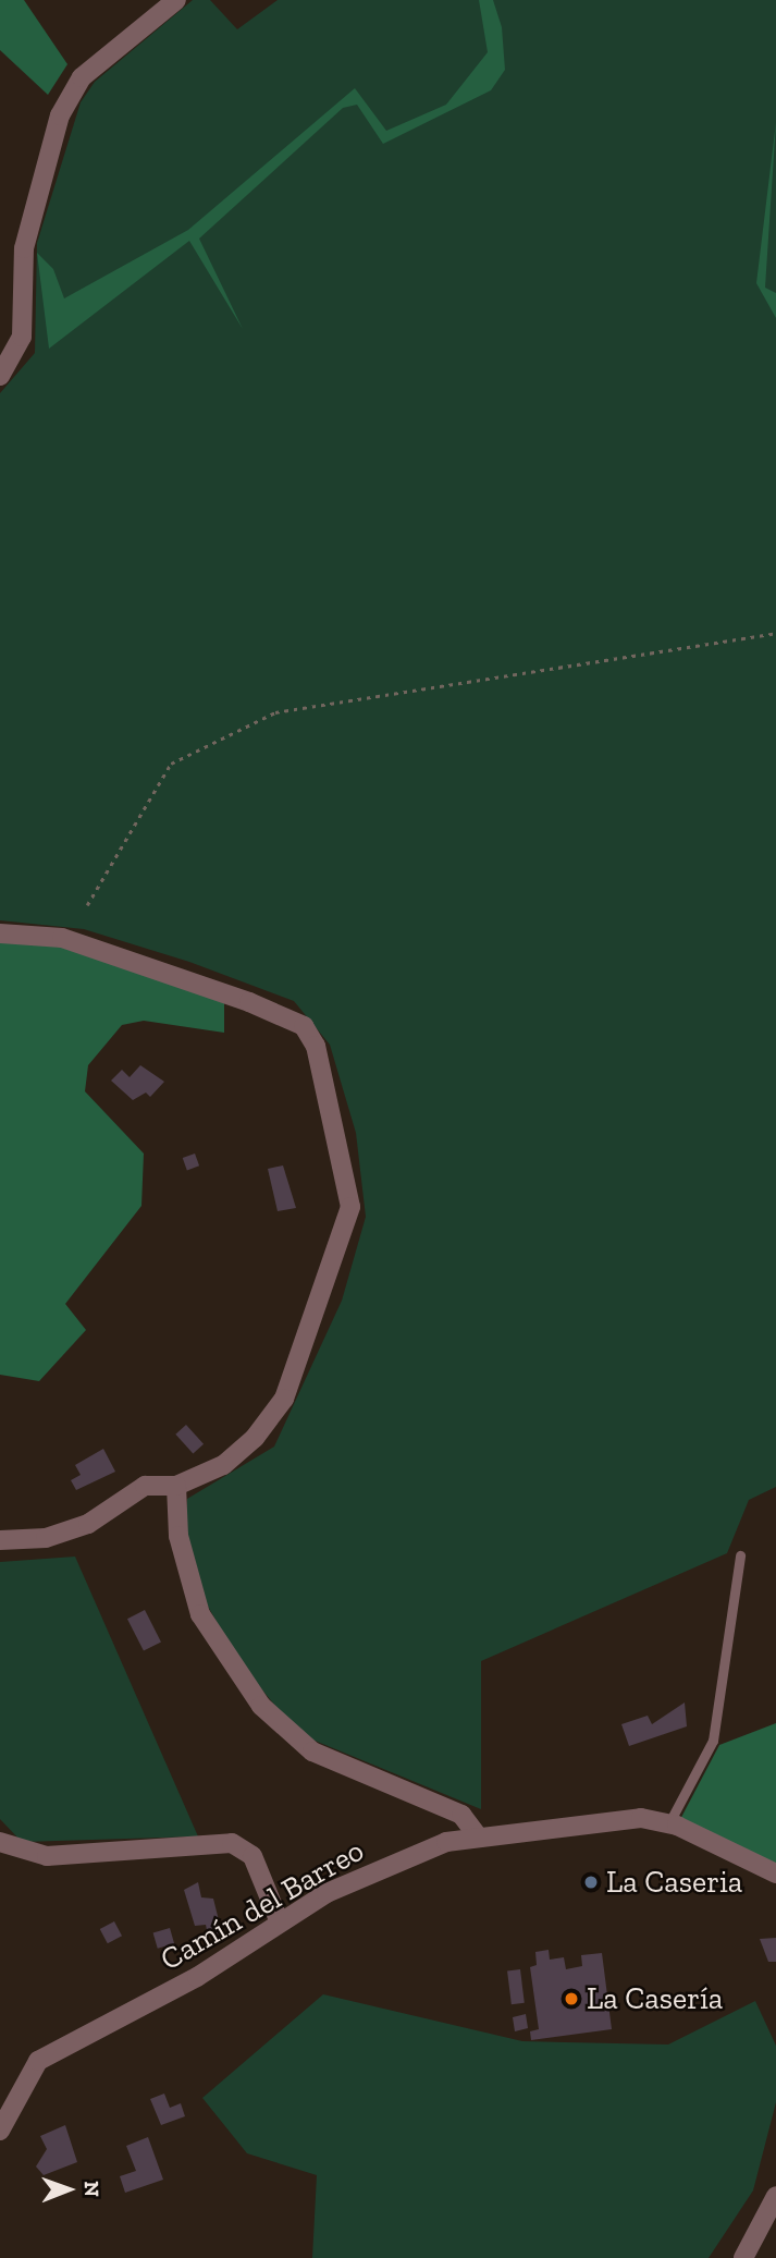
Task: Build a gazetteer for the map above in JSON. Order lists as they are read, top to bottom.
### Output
{
  "streets": {
    "street": ["Camín del Barreo"]
  },
  "places": ["La Caseria", "La Casería"],
  "north": "right"
}
